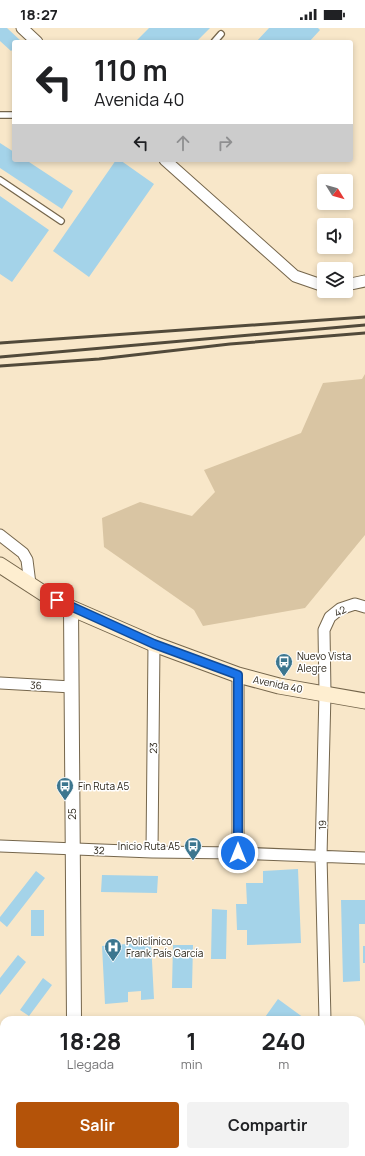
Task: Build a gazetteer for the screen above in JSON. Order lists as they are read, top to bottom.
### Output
{
  "streets": {
    "main road": ["Avenida 40"],
    "street": [
      "42",
      "36",
      "23",
      "25",
      "19",
      "32"
    ]
  },
  "crossings": [
    ["42", "19"],
    ["Avenida 40", "23"],
    ["Avenida 40", "25"],
    ["Avenida 40", "19"],
    ["36", "25"],
    ["23", "32"],
    ["25", "32"],
    ["19", "32"]
  ],
  "places": {
    "bus stop": ["Nuevo Vista Alegre", "Fin Ruta A5", "Inicio Ruta A5"],
    "hospital": ["Policlínico Frank País García"]
  },
  "north": "bottom right",
  "page": {
    "status": "18:27",
    "turn": ["110 m", "Avenida 40"],
    "eta": [
      "18:28",
      "Llegada",
      "1",
      "min",
      "240",
      "m"
    ],
    "buttons": ["Salir", "Compartir"]
  }
}
